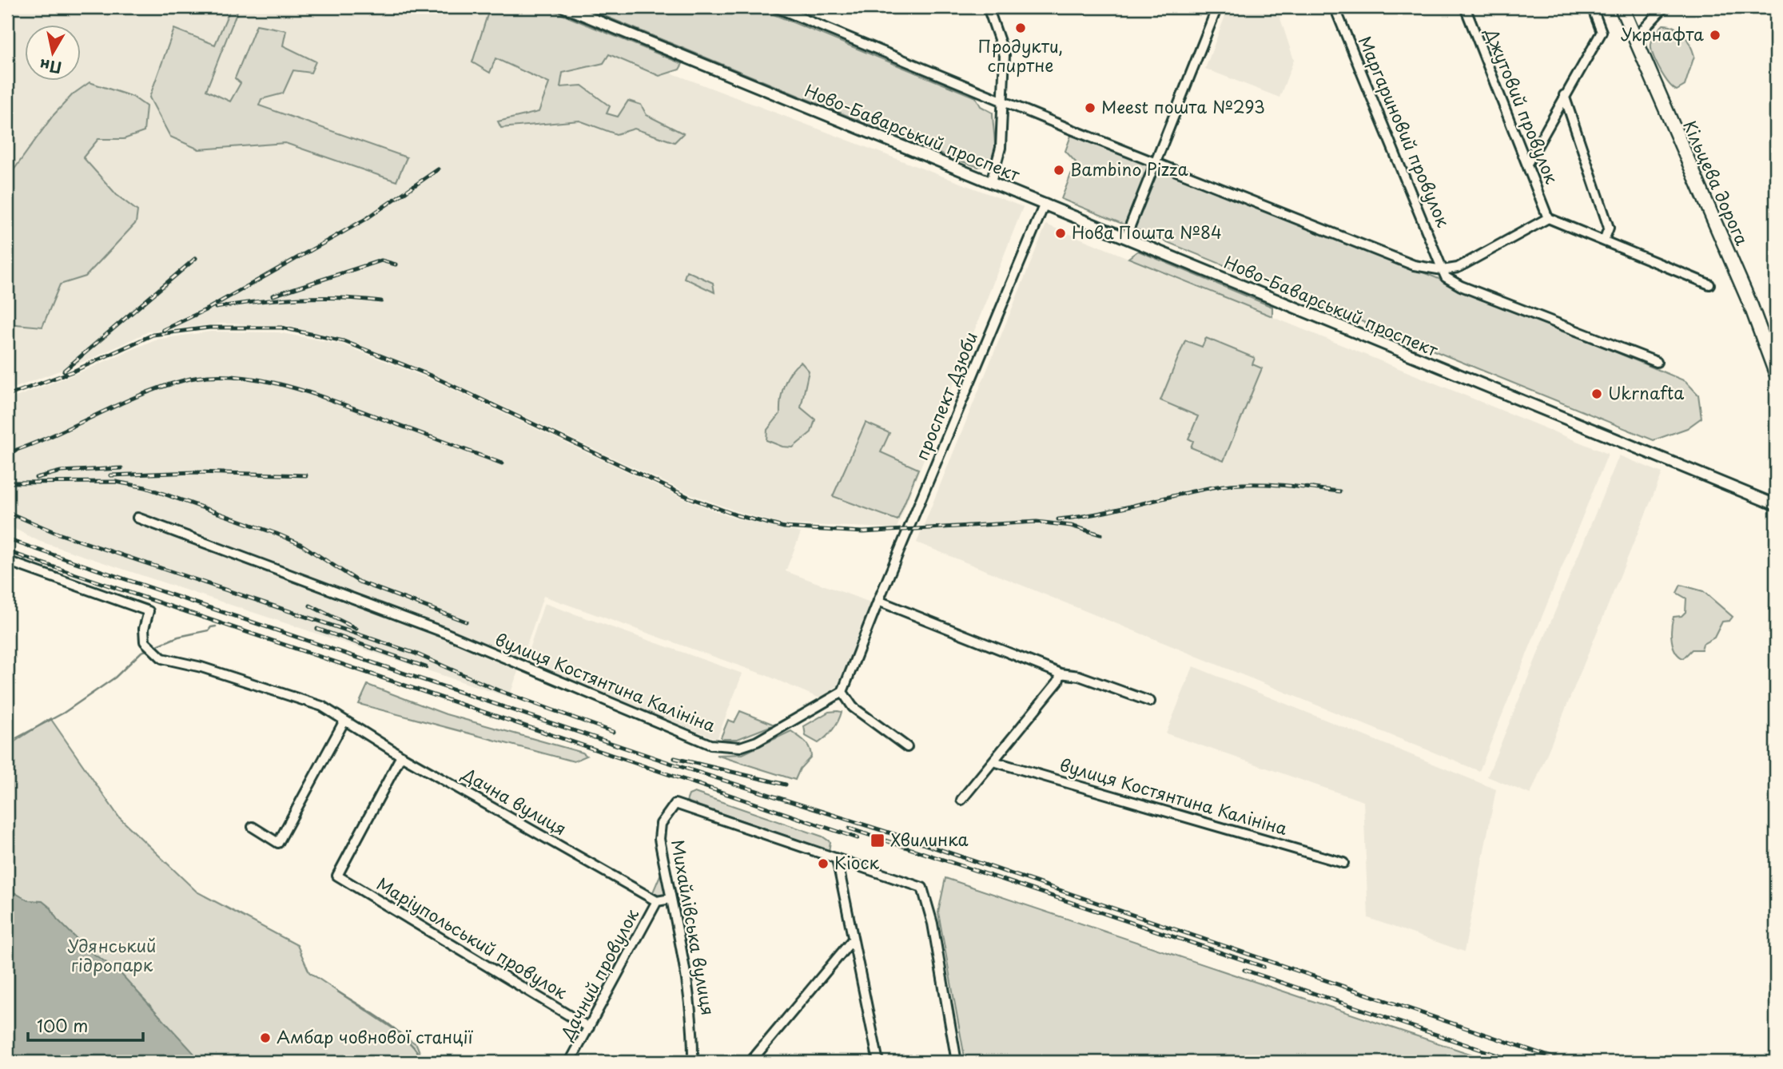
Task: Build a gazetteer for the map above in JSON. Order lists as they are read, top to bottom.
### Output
{
  "streets": {
    "highway": ["Кільцева дорога"],
    "main road": ["Ново-Баварський проспект"],
    "street": [
      "Джутовий провулок",
      "Маргариновий провулок",
      "проспект Дзюби",
      "вулиця Костянтина Калініна",
      "Дачна вулиця",
      "Михайлівська вулиця",
      "Маріупольський провулок",
      "Дачний провулок"
    ]
  },
  "crossings": [
    ["Ново-Баварський проспект", "проспект Дзюби"],
    ["Дачна вулиця", "Маріупольський провулок"],
    ["Дачна вулиця", "Дачний провулок"],
    ["Маріупольський провулок", "Дачний провулок"]
  ],
  "parks": ["Удянський гідропарк"],
  "places": {
    "other": [
      "Продукти, спиртне",
      "Укрнафта",
      "Meest пошта №293",
      "Bambino Pizza",
      "Нова Пошта №84",
      "Ukrnafta",
      "Кіоск",
      "Амбар човнової станції"
    ],
    "transit": ["Хвилинка"]
  },
  "scale_bar": "100 m",
  "north": "bottom"
}
